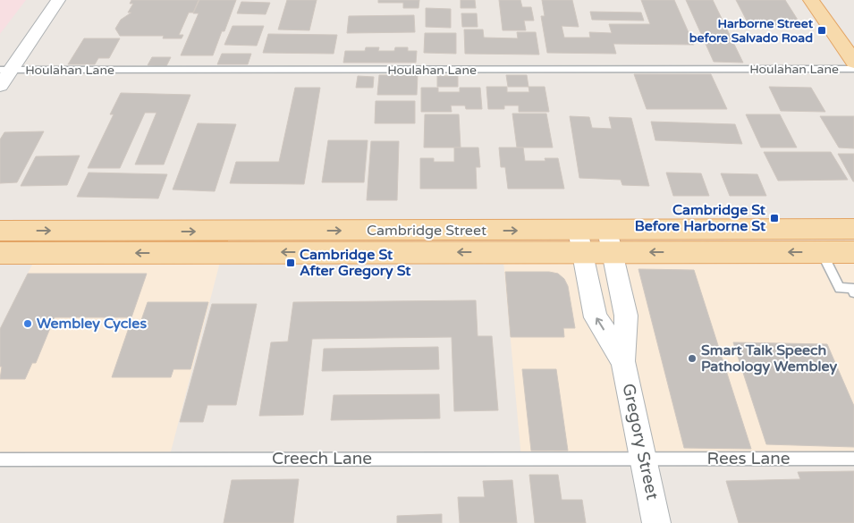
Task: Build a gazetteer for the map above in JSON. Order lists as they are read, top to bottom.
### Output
{
  "streets": {
    "main road": ["Cambridge Street"],
    "street": ["Gregory Street"],
    "lane": ["Houlahan Lane", "Creech Lane", "Rees Lane"]
  },
  "crossings": [
    ["Cambridge Street", "Gregory Street"],
    ["Gregory Street", "Creech Lane"],
    ["Gregory Street", "Rees Lane"],
    ["Creech Lane", "Rees Lane"]
  ],
  "places": {
    "transit": ["Harborne Street before Salvado Road", "Cambridge St Before Harborne St", "Cambridge St After Gregory St"],
    "other": ["Wembley Cycles", "Smart Talk Speech Pathology Wembley"]
  }
}
